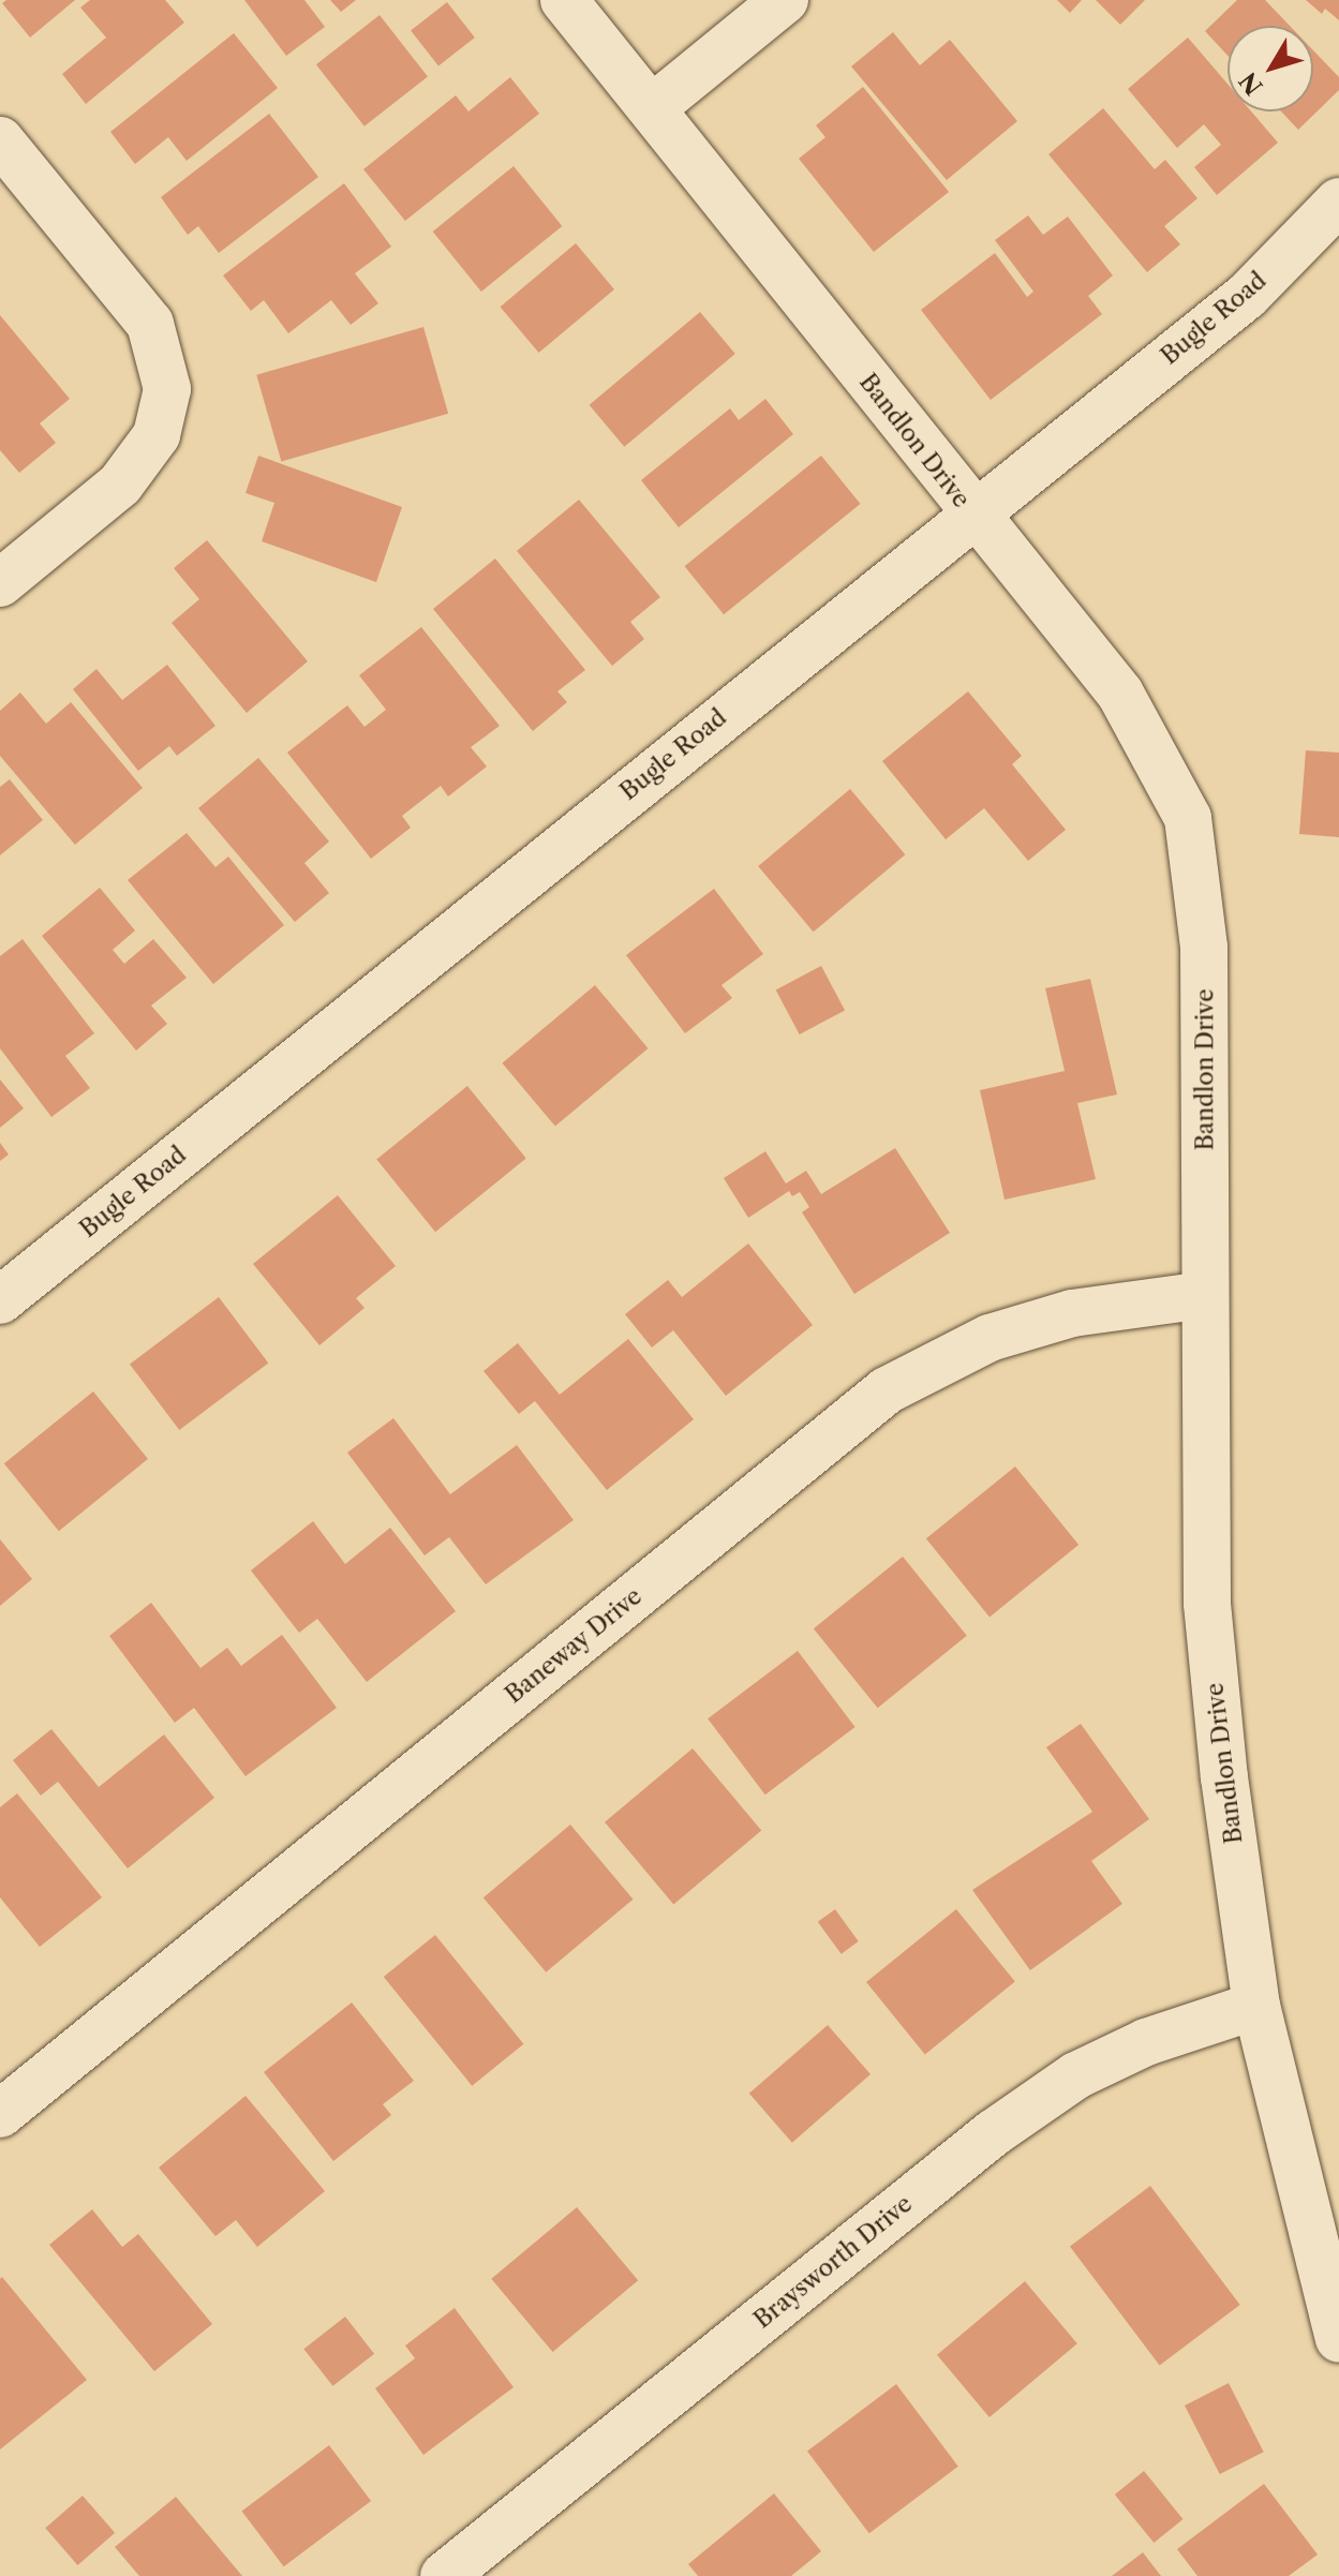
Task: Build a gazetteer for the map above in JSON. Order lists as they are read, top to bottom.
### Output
{
  "streets": {
    "street": [
      "Bugle Road",
      "Bandlon Drive",
      "Baneway Drive",
      "Braysworth Drive"
    ]
  },
  "crossings": [
    ["Bugle Road", "Bandlon Drive"],
    ["Bandlon Drive", "Baneway Drive"],
    ["Bandlon Drive", "Braysworth Drive"]
  ],
  "north": "bottom left"
}
